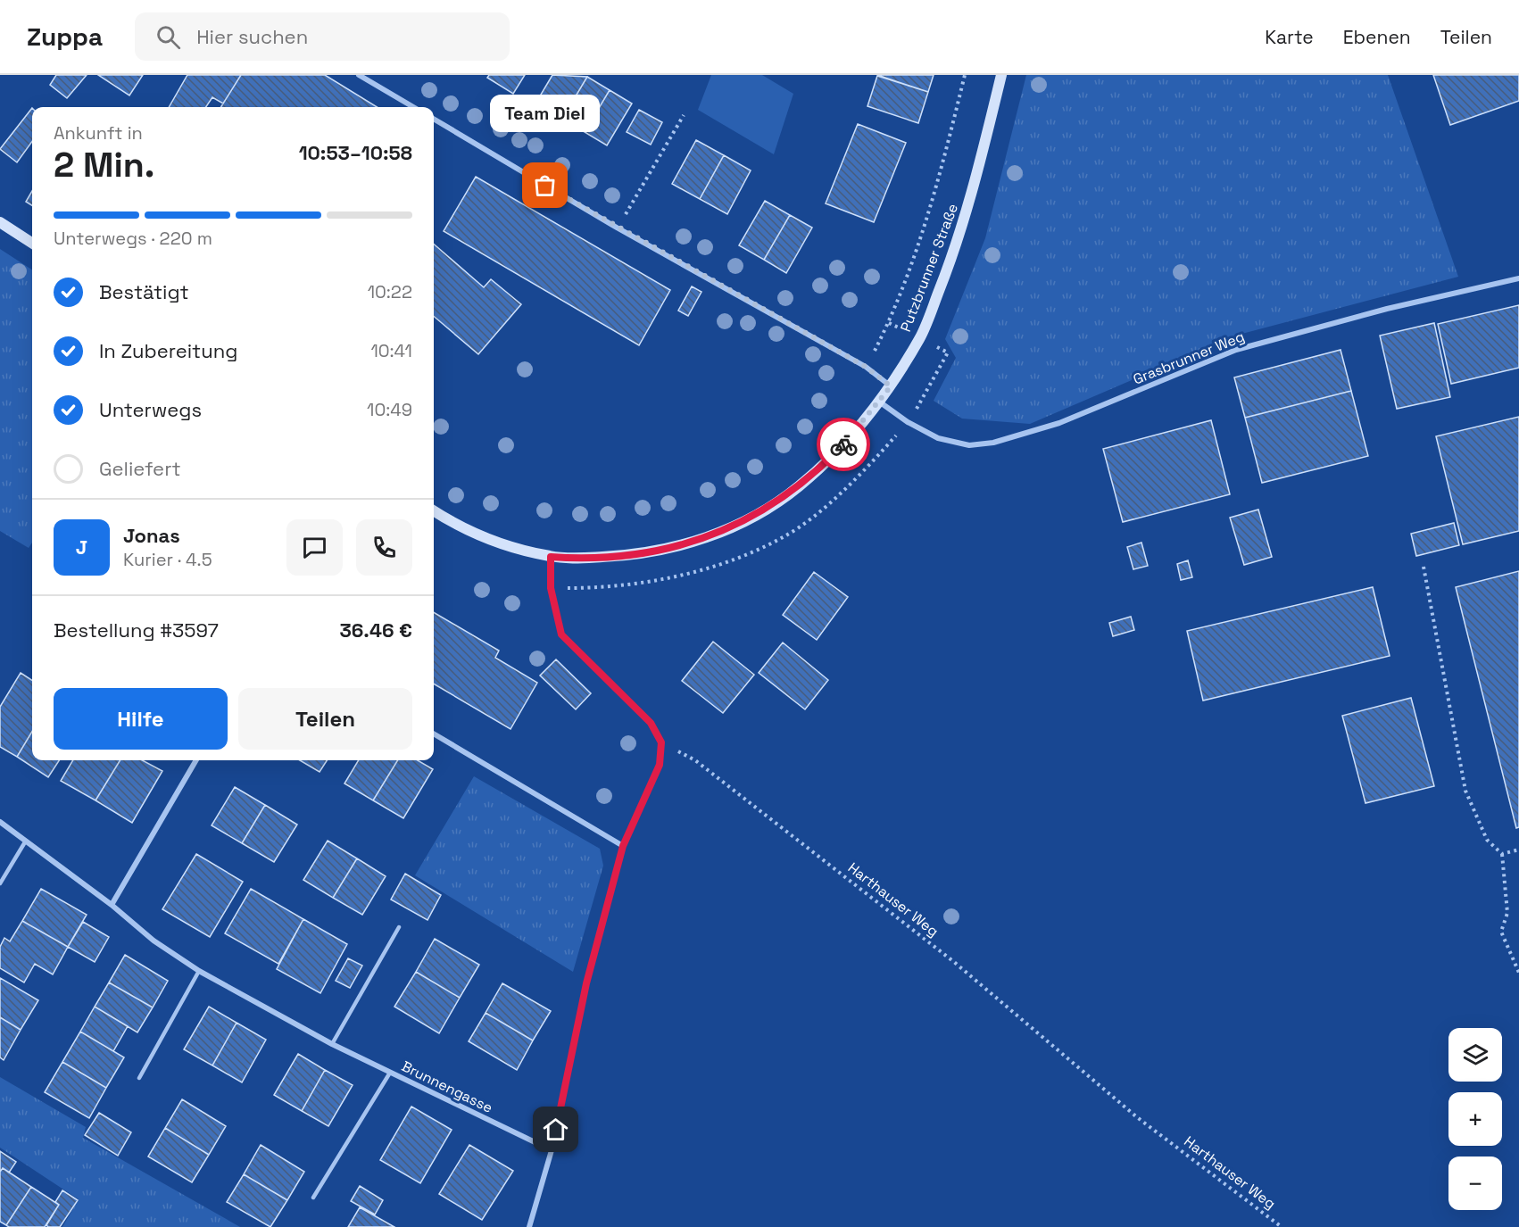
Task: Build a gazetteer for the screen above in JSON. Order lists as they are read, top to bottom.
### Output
{
  "streets": {
    "main road": ["Putzbrunner Straße"],
    "street": ["Grasbrunner Weg", "Brunnengasse"],
    "path": ["Harthauser Weg"]
  },
  "crossings": [
    ["Putzbrunner Straße", "Grasbrunner Weg"]
  ],
  "places": ["Team Diel"],
  "page": {
    "header": "Zuppa",
    "search": "Hier suchen",
    "nav": ["Karte", "Ebenen", "Teilen"],
    "bubble": "Team Diel",
    "heading": ["2 Min.", "Ankunft in", "10:53–10:58"],
    "panel": [
      "Jonas",
      "Kurier · 4.5",
      "Bestellung #3597",
      "36.46 €"
    ],
    "bar": "Unterwegs · 220 m",
    "list": [
      ["Bestätigt", "10:22"],
      ["In Zubereitung", "10:41"],
      ["Unterwegs", "10:49"],
      "Geliefert"
    ],
    "round": "J",
    "buttons": ["Hilfe", "Teilen"],
    "map_buttons": ["+", "−"]
  }
}
